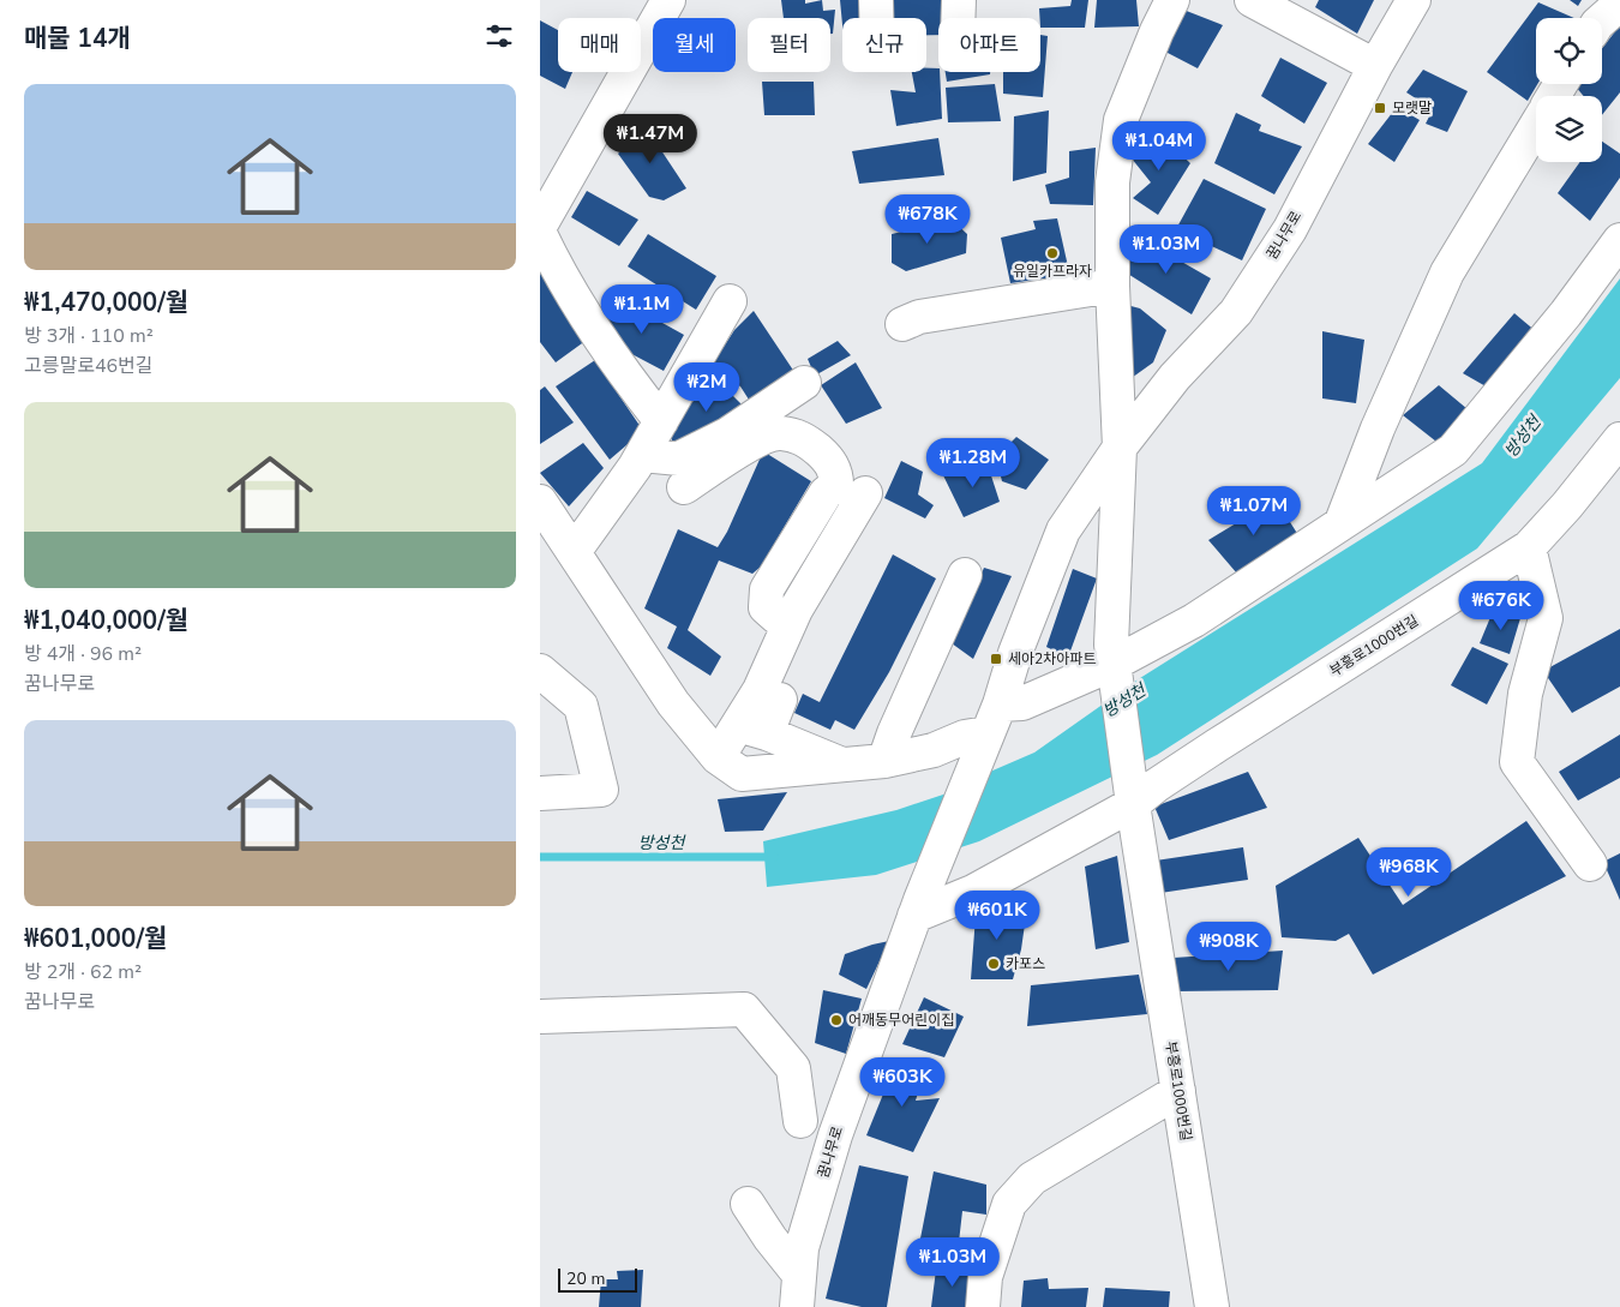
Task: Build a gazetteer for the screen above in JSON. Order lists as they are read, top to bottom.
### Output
{
  "streets": {
    "street": ["꿈나무로", "부흥로1000번길"]
  },
  "water": ["방성천"],
  "places": {
    "transit": ["모랫말", "세아2차아파트"],
    "other": ["유일카프라자", "카포스", "어깨동무어린이집"]
  },
  "scale_bar": "20 m",
  "page": {
    "heading": "매물 14개",
    "chip": [
      "매매",
      "월세",
      "필터",
      "신규",
      "아파트"
    ],
    "list": [
      {
        "name": "₩1,470,000/월",
        "note": "방 3개 · 110 m² · 고릉말로46번길"
      },
      {
        "name": "₩1,040,000/월",
        "note": "방 4개 · 96 m² · 꿈나무로"
      },
      {
        "name": "₩601,000/월",
        "note": "방 2개 · 62 m² · 꿈나무로"
      }
    ],
    "price": [
      "₩1.47M",
      "₩1.04M",
      "₩678K",
      "₩1.03M",
      "₩1.1M",
      "₩2M",
      "₩1.28M",
      "₩1.07M",
      "₩676K",
      "₩968K",
      "₩601K",
      "₩908K",
      "₩603K",
      "₩1.03M"
    ],
    "scale": "20 m"
  }
}
